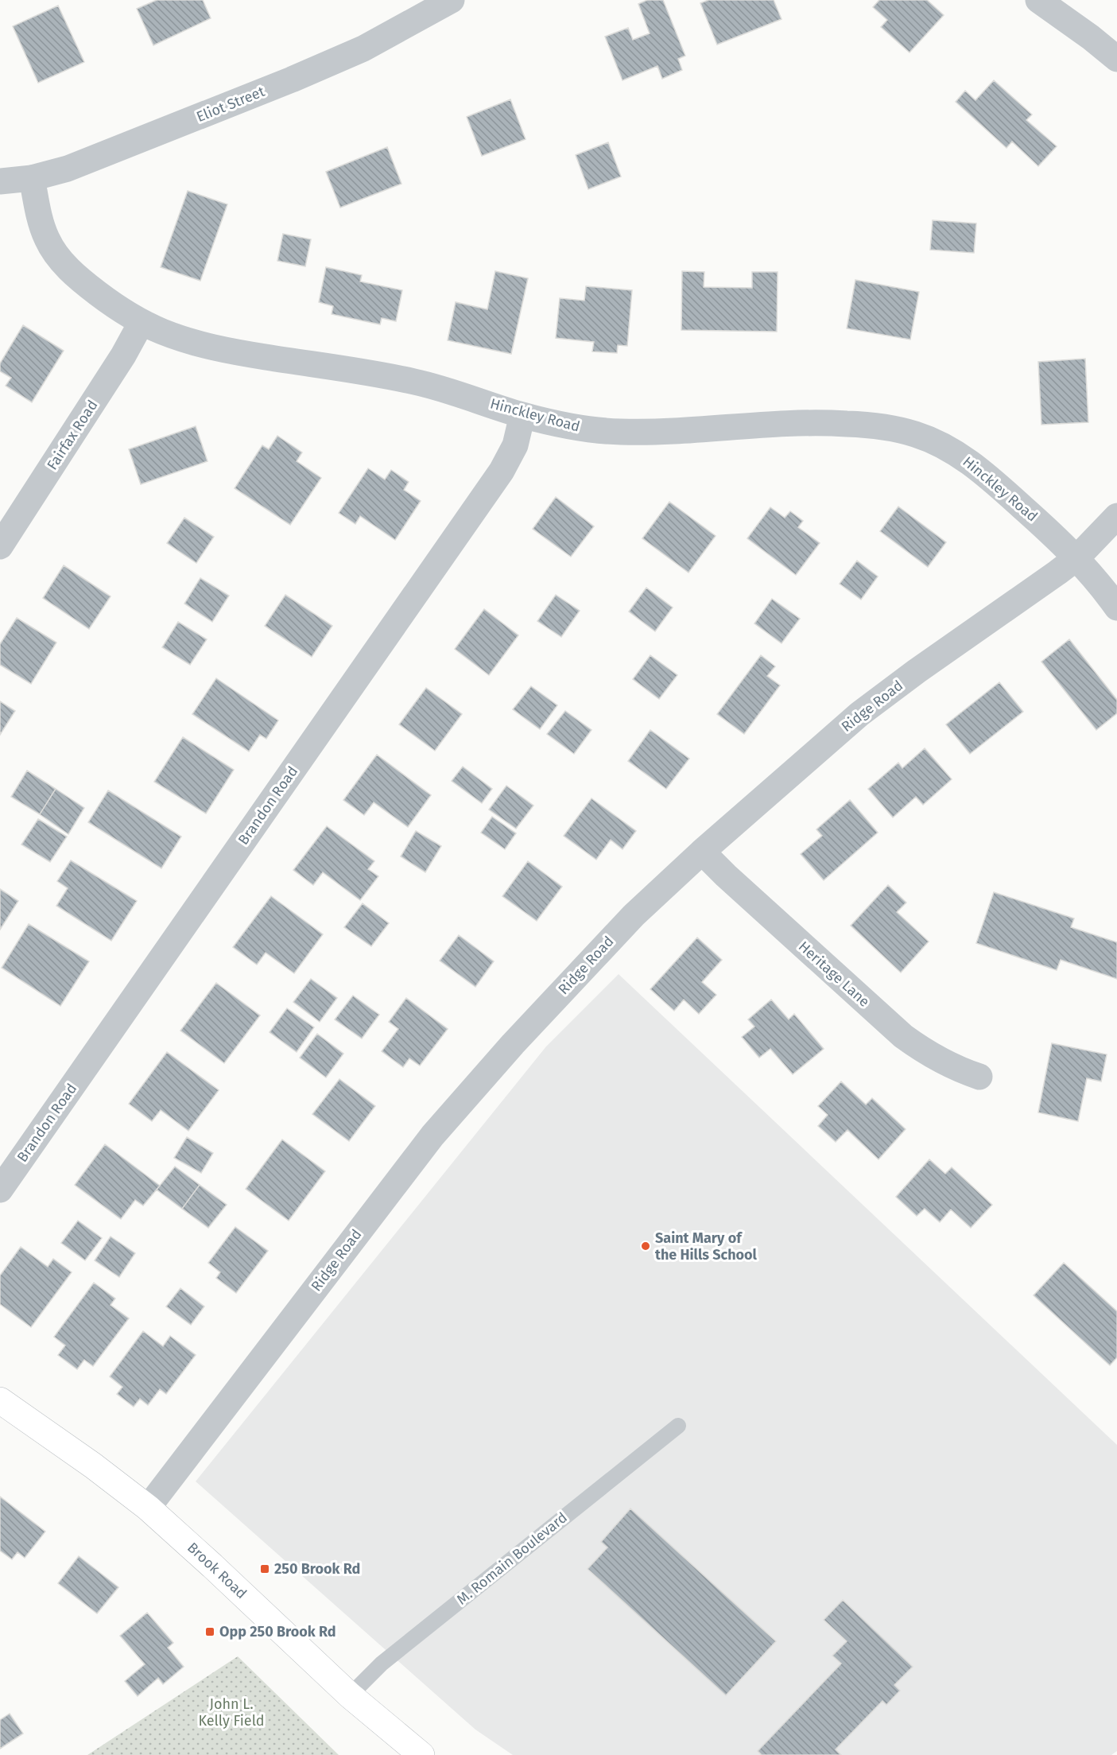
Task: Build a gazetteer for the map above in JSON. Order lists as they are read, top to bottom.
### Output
{
  "streets": {
    "main road": ["Brook Road"],
    "street": [
      "Eliot Street",
      "Hinckley Road",
      "Fairfax Road",
      "Ridge Road",
      "Brandon Road",
      "Heritage Lane"
    ],
    "lane": ["M. Romain Boulevard"]
  },
  "crossings": [
    ["Eliot Street", "Hinckley Road"],
    ["Hinckley Road", "Fairfax Road"],
    ["Hinckley Road", "Ridge Road"],
    ["Hinckley Road", "Brandon Road"],
    ["Ridge Road", "Heritage Lane"],
    ["Ridge Road", "Brook Road"],
    ["M. Romain Boulevard", "Brook Road"]
  ],
  "parks": ["John L. Kelly Field"],
  "places": {
    "other": ["Saint Mary of the Hills School"],
    "transit": ["250 Brook Rd", "Opp 250 Brook Rd"]
  }
}
